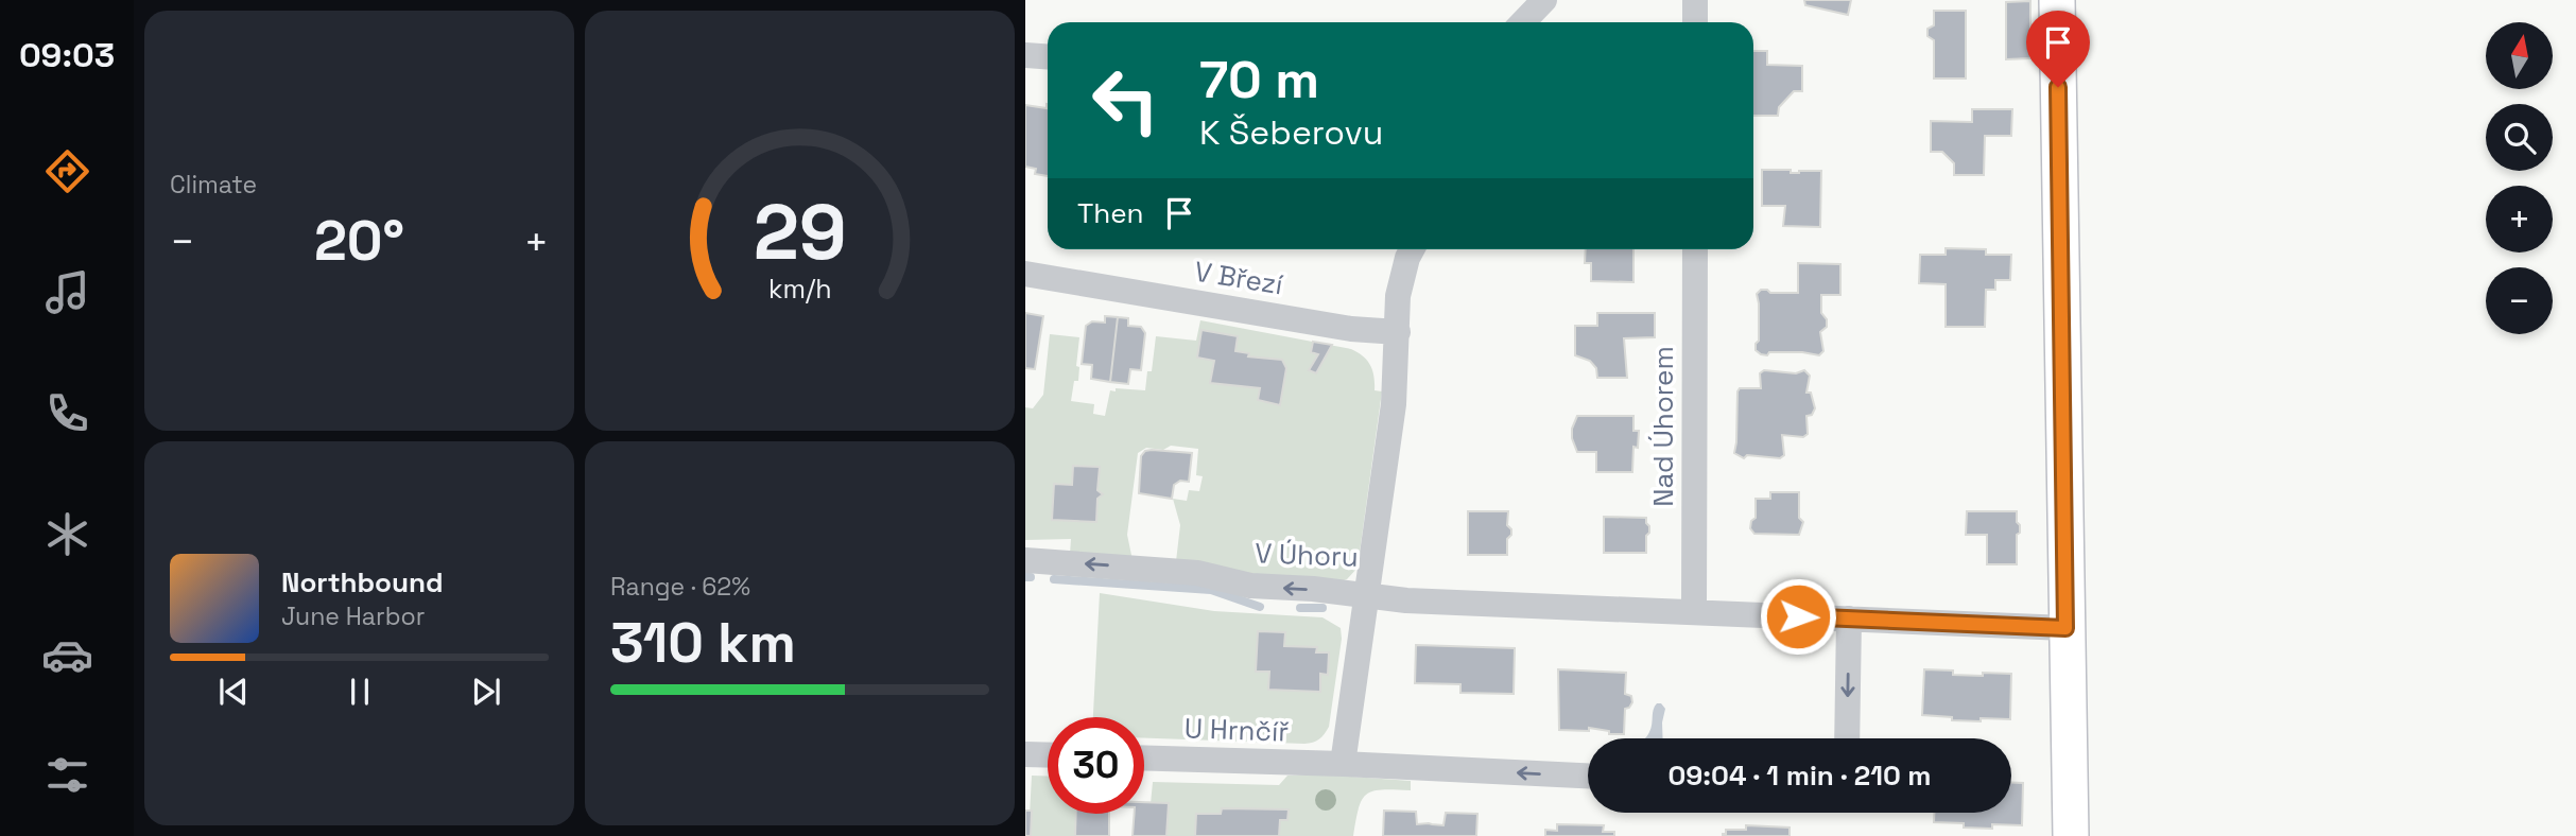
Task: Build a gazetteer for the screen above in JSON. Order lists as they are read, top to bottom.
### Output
{
  "streets": {
    "street": [
      "V Březí",
      "Nad Úhorem",
      "V Úhoru",
      "U Hrnčíř"
    ]
  },
  "crossings": [
    ["V Březí", "V Úhoru"]
  ],
  "one_way": ["V Úhoru"],
  "north": "top",
  "page": {
    "tabs": "09:03",
    "tile": [
      "Climate",
      ["Range · 62%", "310 km"]
    ],
    "map_buttons": ["+", "−"],
    "turn": ["70 m", "K Šeberovu"],
    "then": "Then",
    "heat": ["−", "20°", "+"],
    "song": ["Northbound", "June Harbor"],
    "limit": "30",
    "trip": "09:04 · 1 min · 210 m",
    "gauge": ["29", "km/h"]
  }
}
